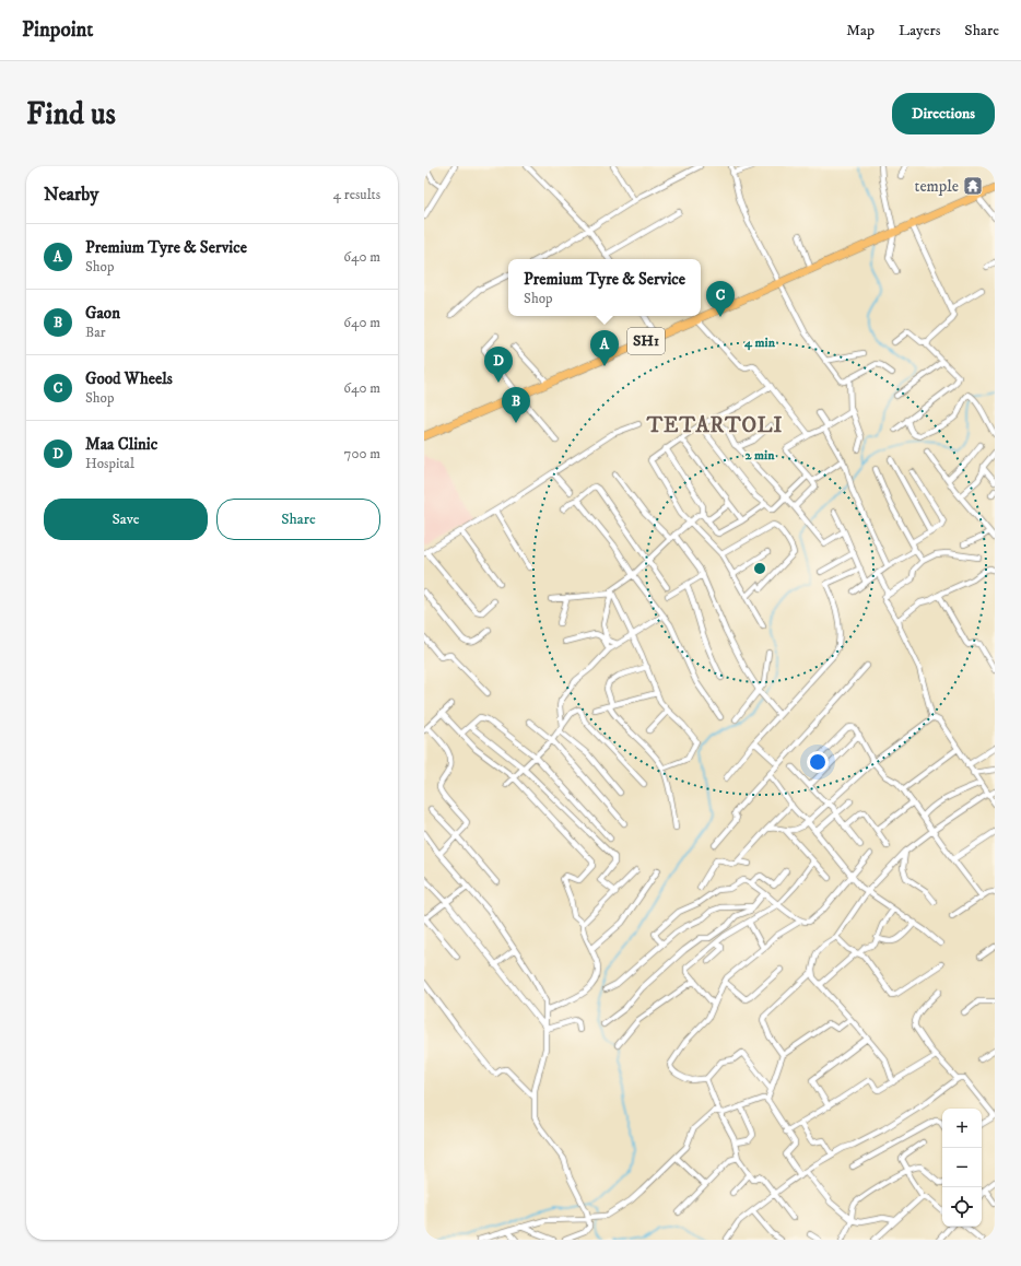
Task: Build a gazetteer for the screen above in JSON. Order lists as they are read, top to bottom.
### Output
{
  "streets": {
    "main road": ["SH1"]
  },
  "districts": ["TETARTOLI"],
  "places": {
    "temple": ["temple"]
  },
  "page": {
    "header": "Pinpoint",
    "nav": ["Map", "Layers", "Share"],
    "buttons": [
      "Directions",
      ["Save", "Share"]
    ],
    "title": "Find us",
    "heading": ["Nearby", "4 results"],
    "list": [
      {
        "mark": "A",
        "name": "Premium Tyre & Service",
        "note": "Shop",
        "value": "640 m"
      },
      {
        "mark": "B",
        "name": "Gaon",
        "note": "Bar",
        "value": "640 m"
      },
      {
        "mark": "C",
        "name": "Good Wheels",
        "note": "Shop",
        "value": "640 m"
      },
      {
        "mark": "D",
        "name": "Maa Clinic",
        "note": "Hospital",
        "value": "700 m"
      }
    ],
    "popup": ["Premium Tyre & Service", "Shop"],
    "pins": [
      "C",
      "A",
      "D",
      "B"
    ],
    "map_buttons": ["+", "−"]
  },
  "rings": ["4 min", "2 min"]
}
